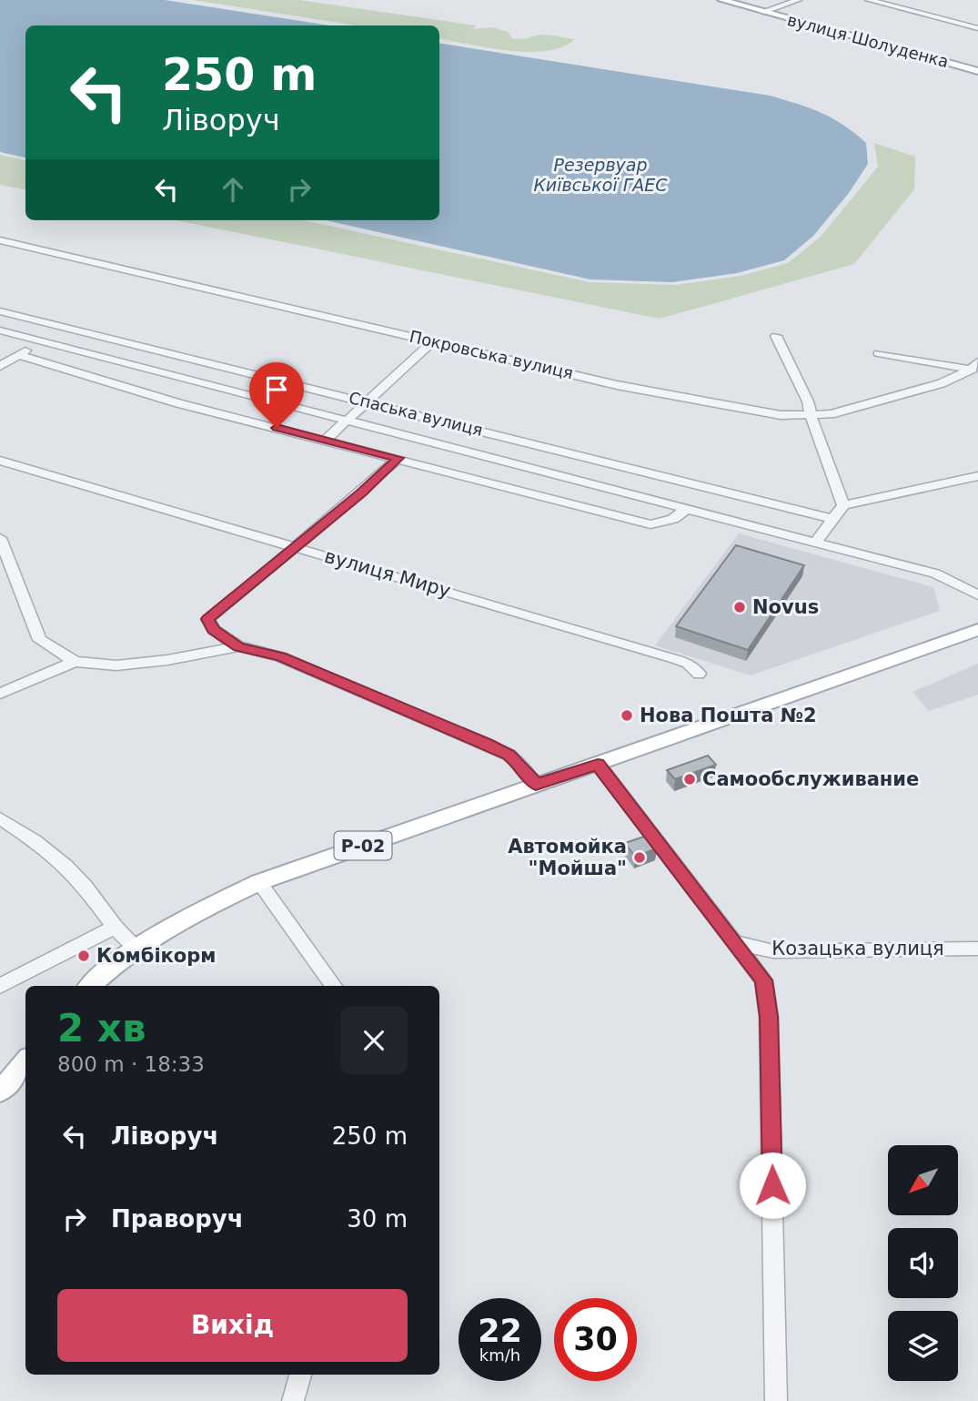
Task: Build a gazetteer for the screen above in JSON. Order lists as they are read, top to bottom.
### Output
{
  "streets": {
    "main road": ["вулиця Шолуденка", "Р-02"],
    "street": [
      "Покровська вулиця",
      "Спаська вулиця",
      "вулиця Миру",
      "Козацька вулиця"
    ]
  },
  "water": ["Резервуар Київської ГАЕС"],
  "places": [
    "Novus",
    "Нова Пошта №2",
    "Самообслуживание",
    "Автомойка \"Мойша\"",
    "Комбікорм"
  ],
  "north": "bottom left",
  "page": {
    "turn": ["250 m", "Ліворуч"],
    "heading": ["2 хв", "800 m · 18:33"],
    "list": [
      {
        "name": "Ліворуч",
        "value": "250 m"
      },
      {
        "name": "Праворуч",
        "value": "30 m"
      }
    ],
    "buttons": "Вихід",
    "speed": "22 km/h",
    "limit": "30"
  }
}
